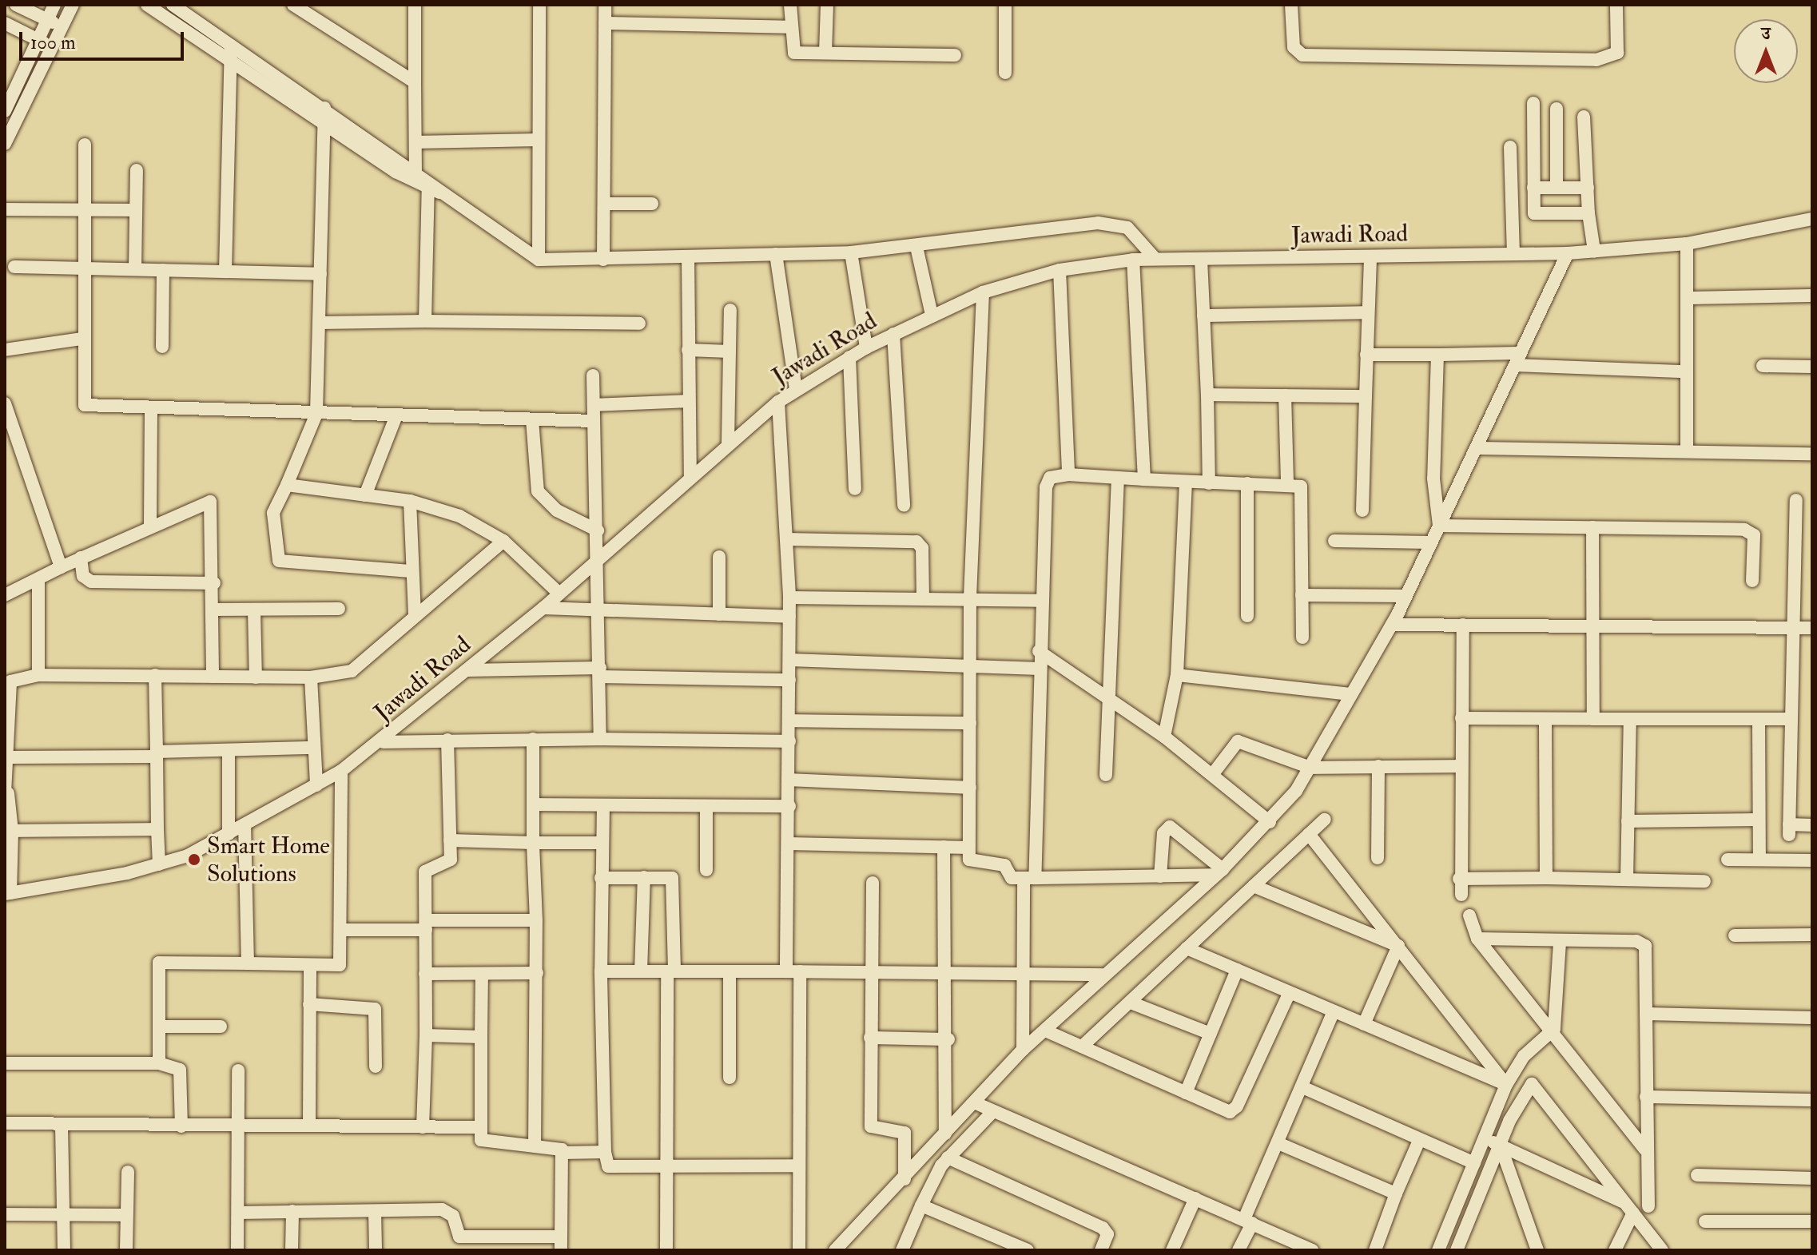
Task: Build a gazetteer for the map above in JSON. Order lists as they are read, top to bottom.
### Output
{
  "streets": {
    "street": ["Jawadi Road"]
  },
  "places": ["Smart Home Solutions"],
  "scale_bar": "100 m",
  "north": "top"
}
